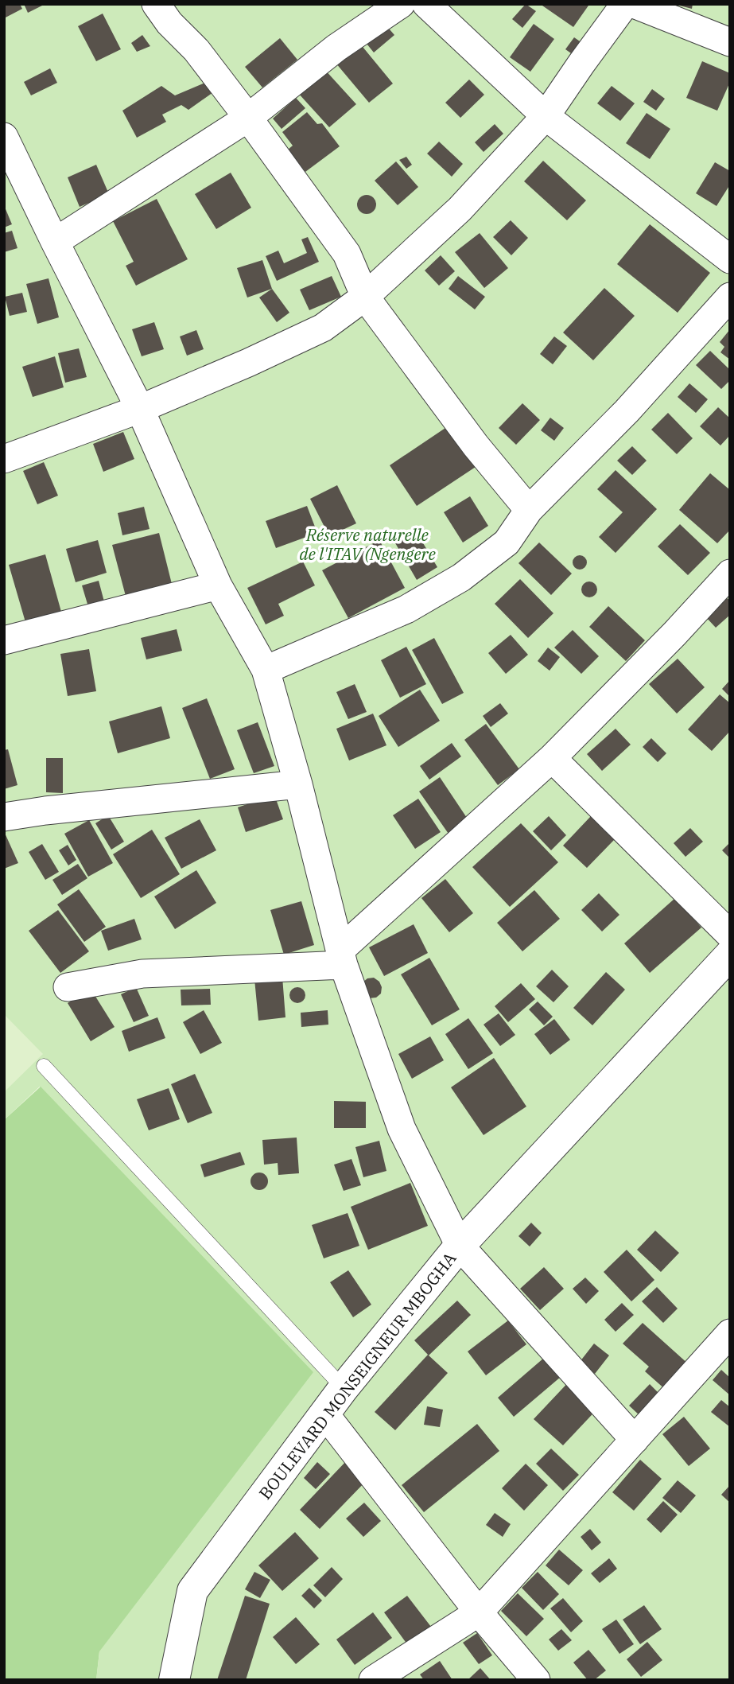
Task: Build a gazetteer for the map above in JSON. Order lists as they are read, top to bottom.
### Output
{
  "streets": {
    "street": ["BOULEVARD MONSEIGNEUR MBOGHA"]
  },
  "parks": ["Réserve naturelle de l'ITAV (Ngengere"]
}
